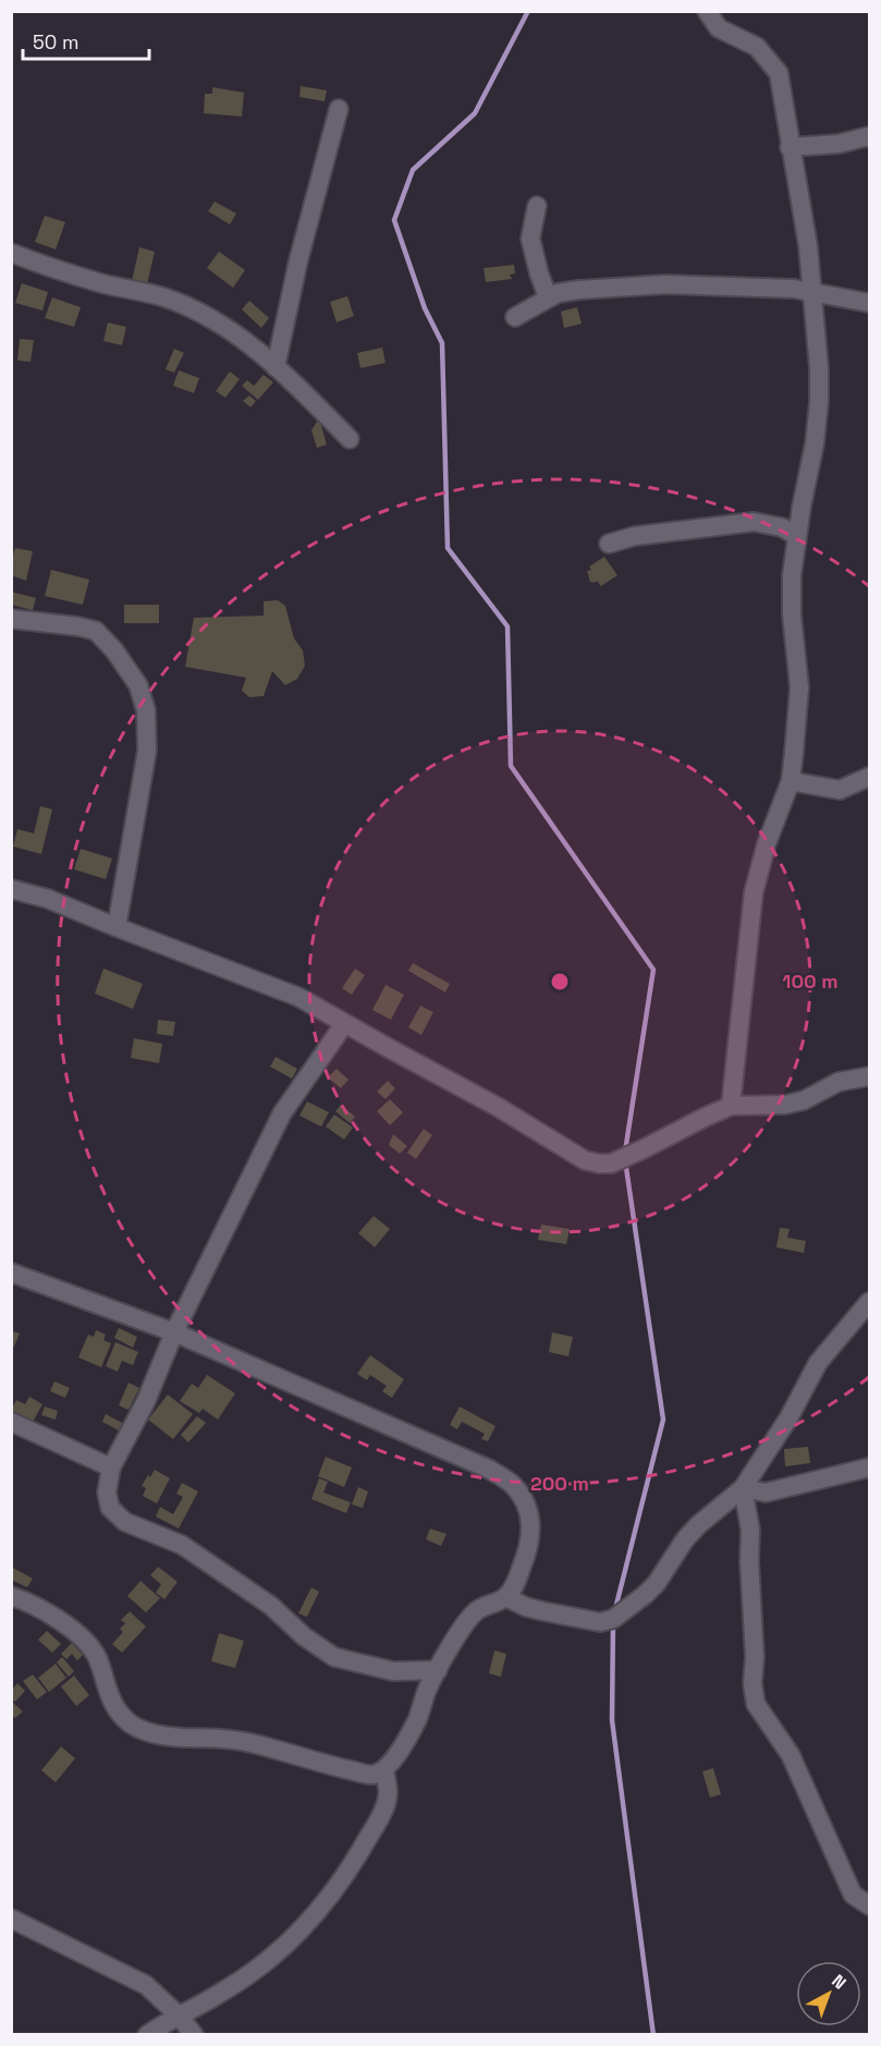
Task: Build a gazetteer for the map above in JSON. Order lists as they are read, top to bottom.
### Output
{
  "scale_bar": "50 m",
  "north": "top right",
  "rings": ["100 m", "200 m"]
}
